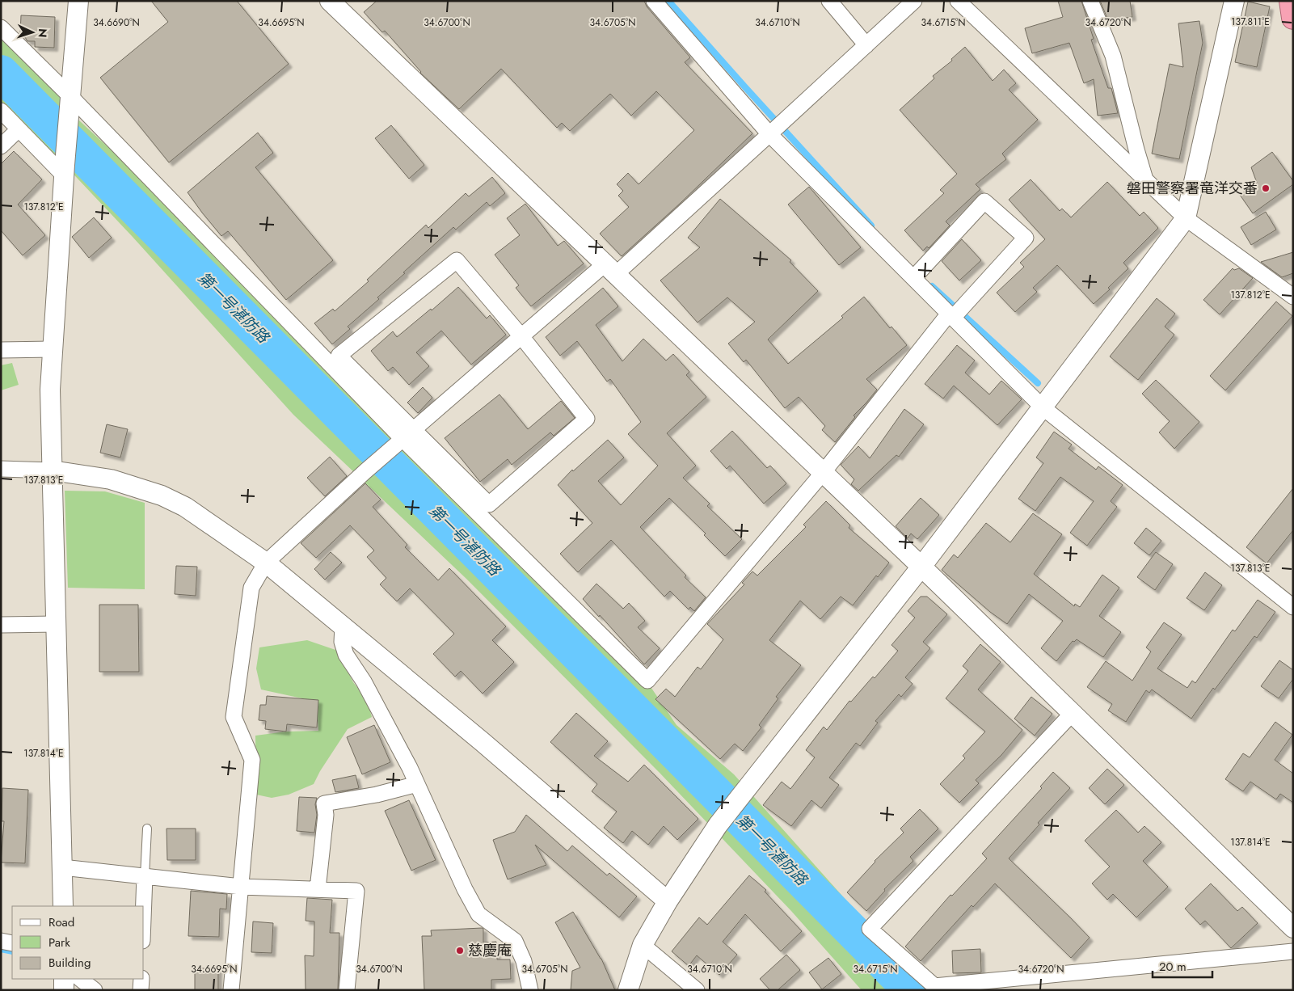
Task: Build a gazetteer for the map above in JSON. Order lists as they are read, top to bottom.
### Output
{
  "water": ["第一号湛防路"],
  "places": ["磐田警察署竜洋交番", "慈慶庵"],
  "legend": ["Road", "Park", "Building"],
  "scale_bar": "20 m",
  "north": "right",
  "coordinates": [
    "137.811°E",
    "34.6690°N",
    "34.6695°N",
    "34.6700°N",
    "34.6705°N",
    "34.6710°N",
    "34.6715°N",
    "34.6720°N",
    "137.812°E",
    "137.813°E",
    "137.814°E"
  ]
}
